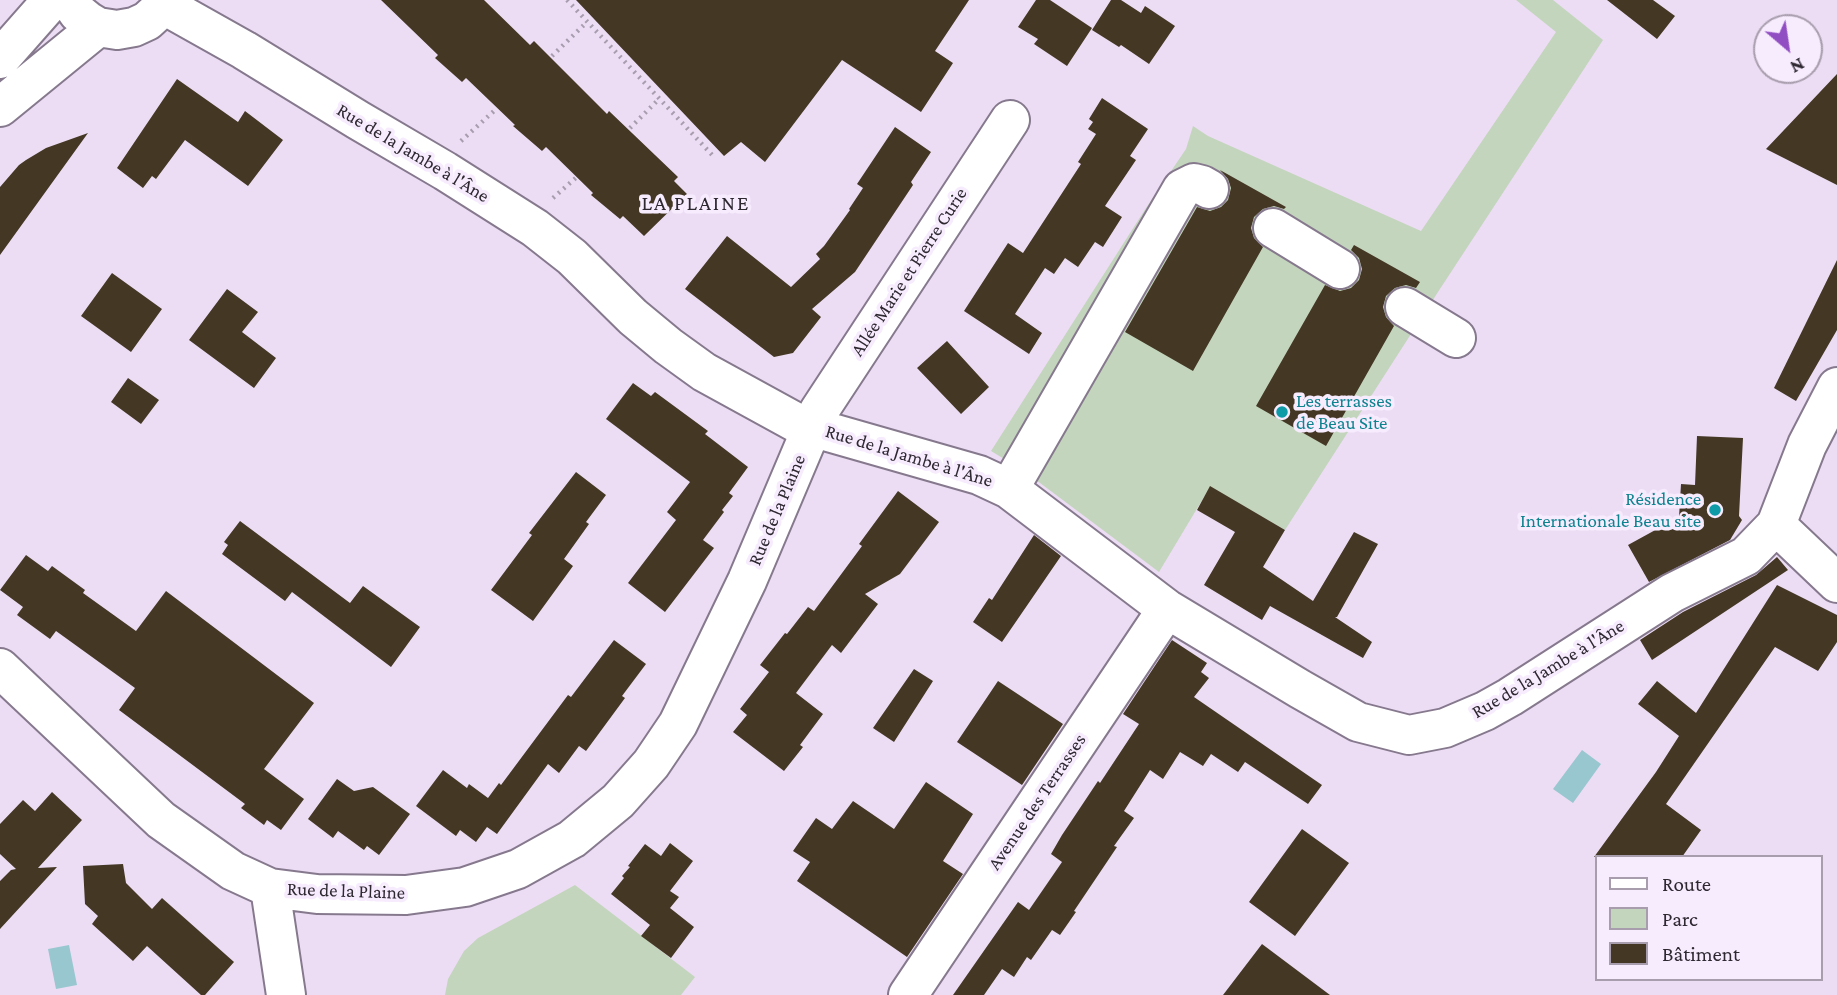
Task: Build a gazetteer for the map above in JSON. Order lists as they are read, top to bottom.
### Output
{
  "streets": {
    "street": [
      "Rue de la Jambe à l'Âne",
      "Allée Marie et Pierre Curie",
      "Rue de la Plaine",
      "Avenue des Terrasses"
    ]
  },
  "crossings": [
    ["Rue de la Jambe à l'Âne", "Allée Marie et Pierre Curie"],
    ["Rue de la Jambe à l'Âne", "Rue de la Plaine"],
    ["Rue de la Jambe à l'Âne", "Avenue des Terrasses"],
    ["Allée Marie et Pierre Curie", "Rue de la Plaine"]
  ],
  "districts": ["LA PLAINE"],
  "places": ["Les terrasses de Beau Site", "Résidence Internationale Beau site"],
  "legend": ["Route", "Parc", "Bâtiment"],
  "north": "bottom right"
}
